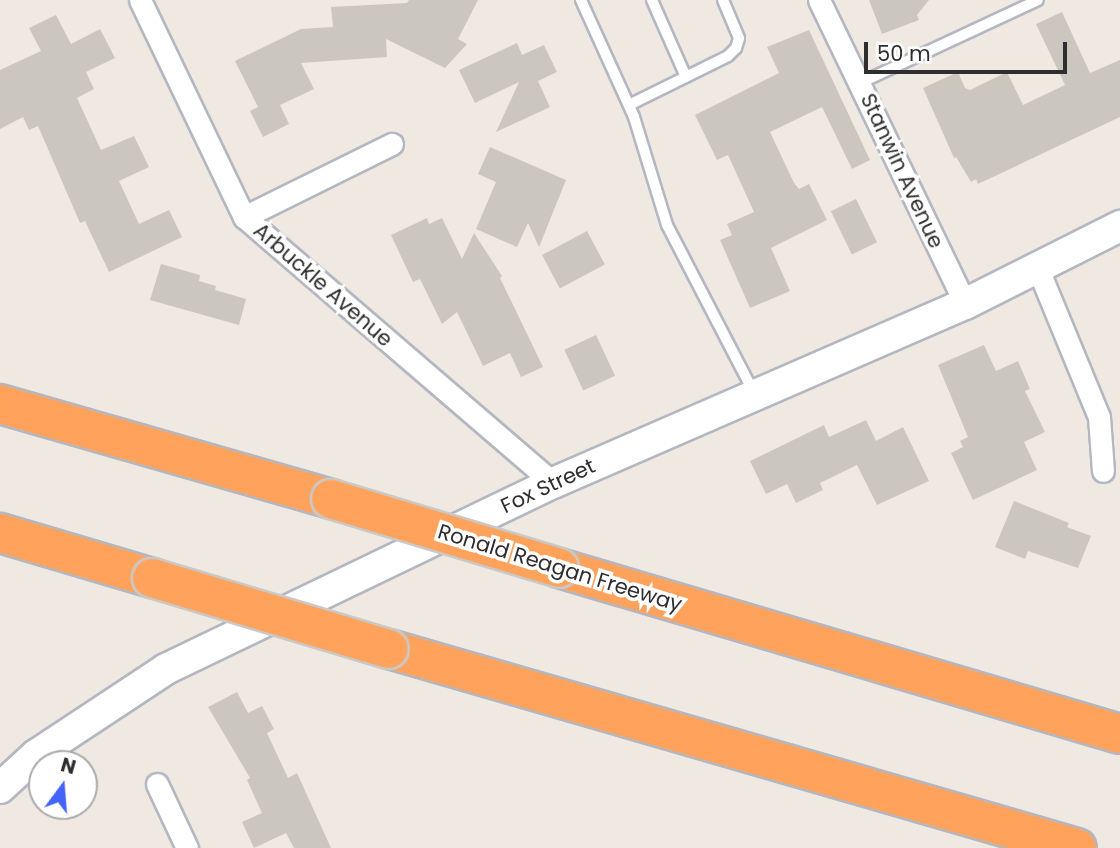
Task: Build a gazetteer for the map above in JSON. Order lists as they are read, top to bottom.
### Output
{
  "streets": {
    "highway": ["Ronald Reagan Freeway"],
    "main road": ["Fox Street"],
    "street": ["Stanwin Avenue", "Arbuckle Avenue"]
  },
  "crossings": [
    ["Stanwin Avenue", "Fox Street"],
    ["Arbuckle Avenue", "Fox Street"]
  ],
  "scale_bar": "50 m",
  "north": "top"
}
